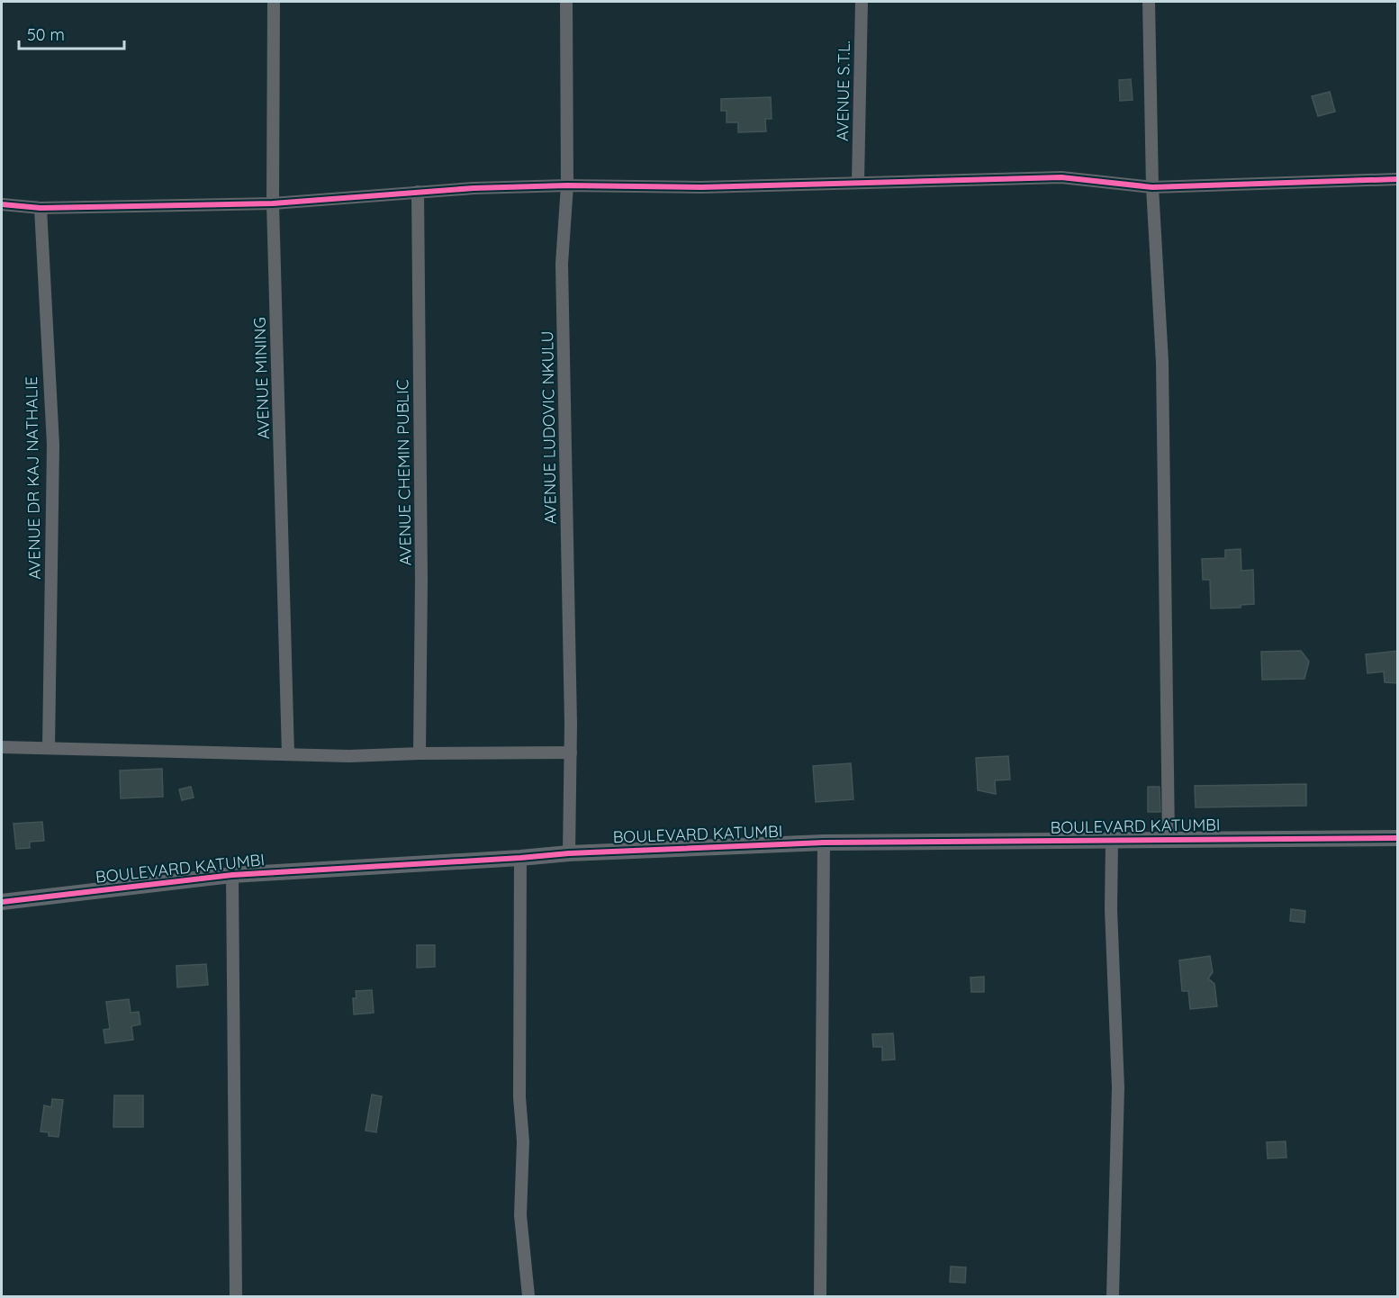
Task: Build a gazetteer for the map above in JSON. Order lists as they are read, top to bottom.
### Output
{
  "streets": {
    "street": [
      "AVENUE S.T.L.",
      "AVENUE MINING",
      "AVENUE LUDOVIC NKULU",
      "AVENUE CHEMIN PUBLIC",
      "AVENUE DR KAJ NATHALIE",
      "BOULEVARD KATUMBI"
    ]
  },
  "crossings": [
    ["AVENUE LUDOVIC NKULU", "BOULEVARD KATUMBI"]
  ],
  "scale_bar": "50 m"
}
